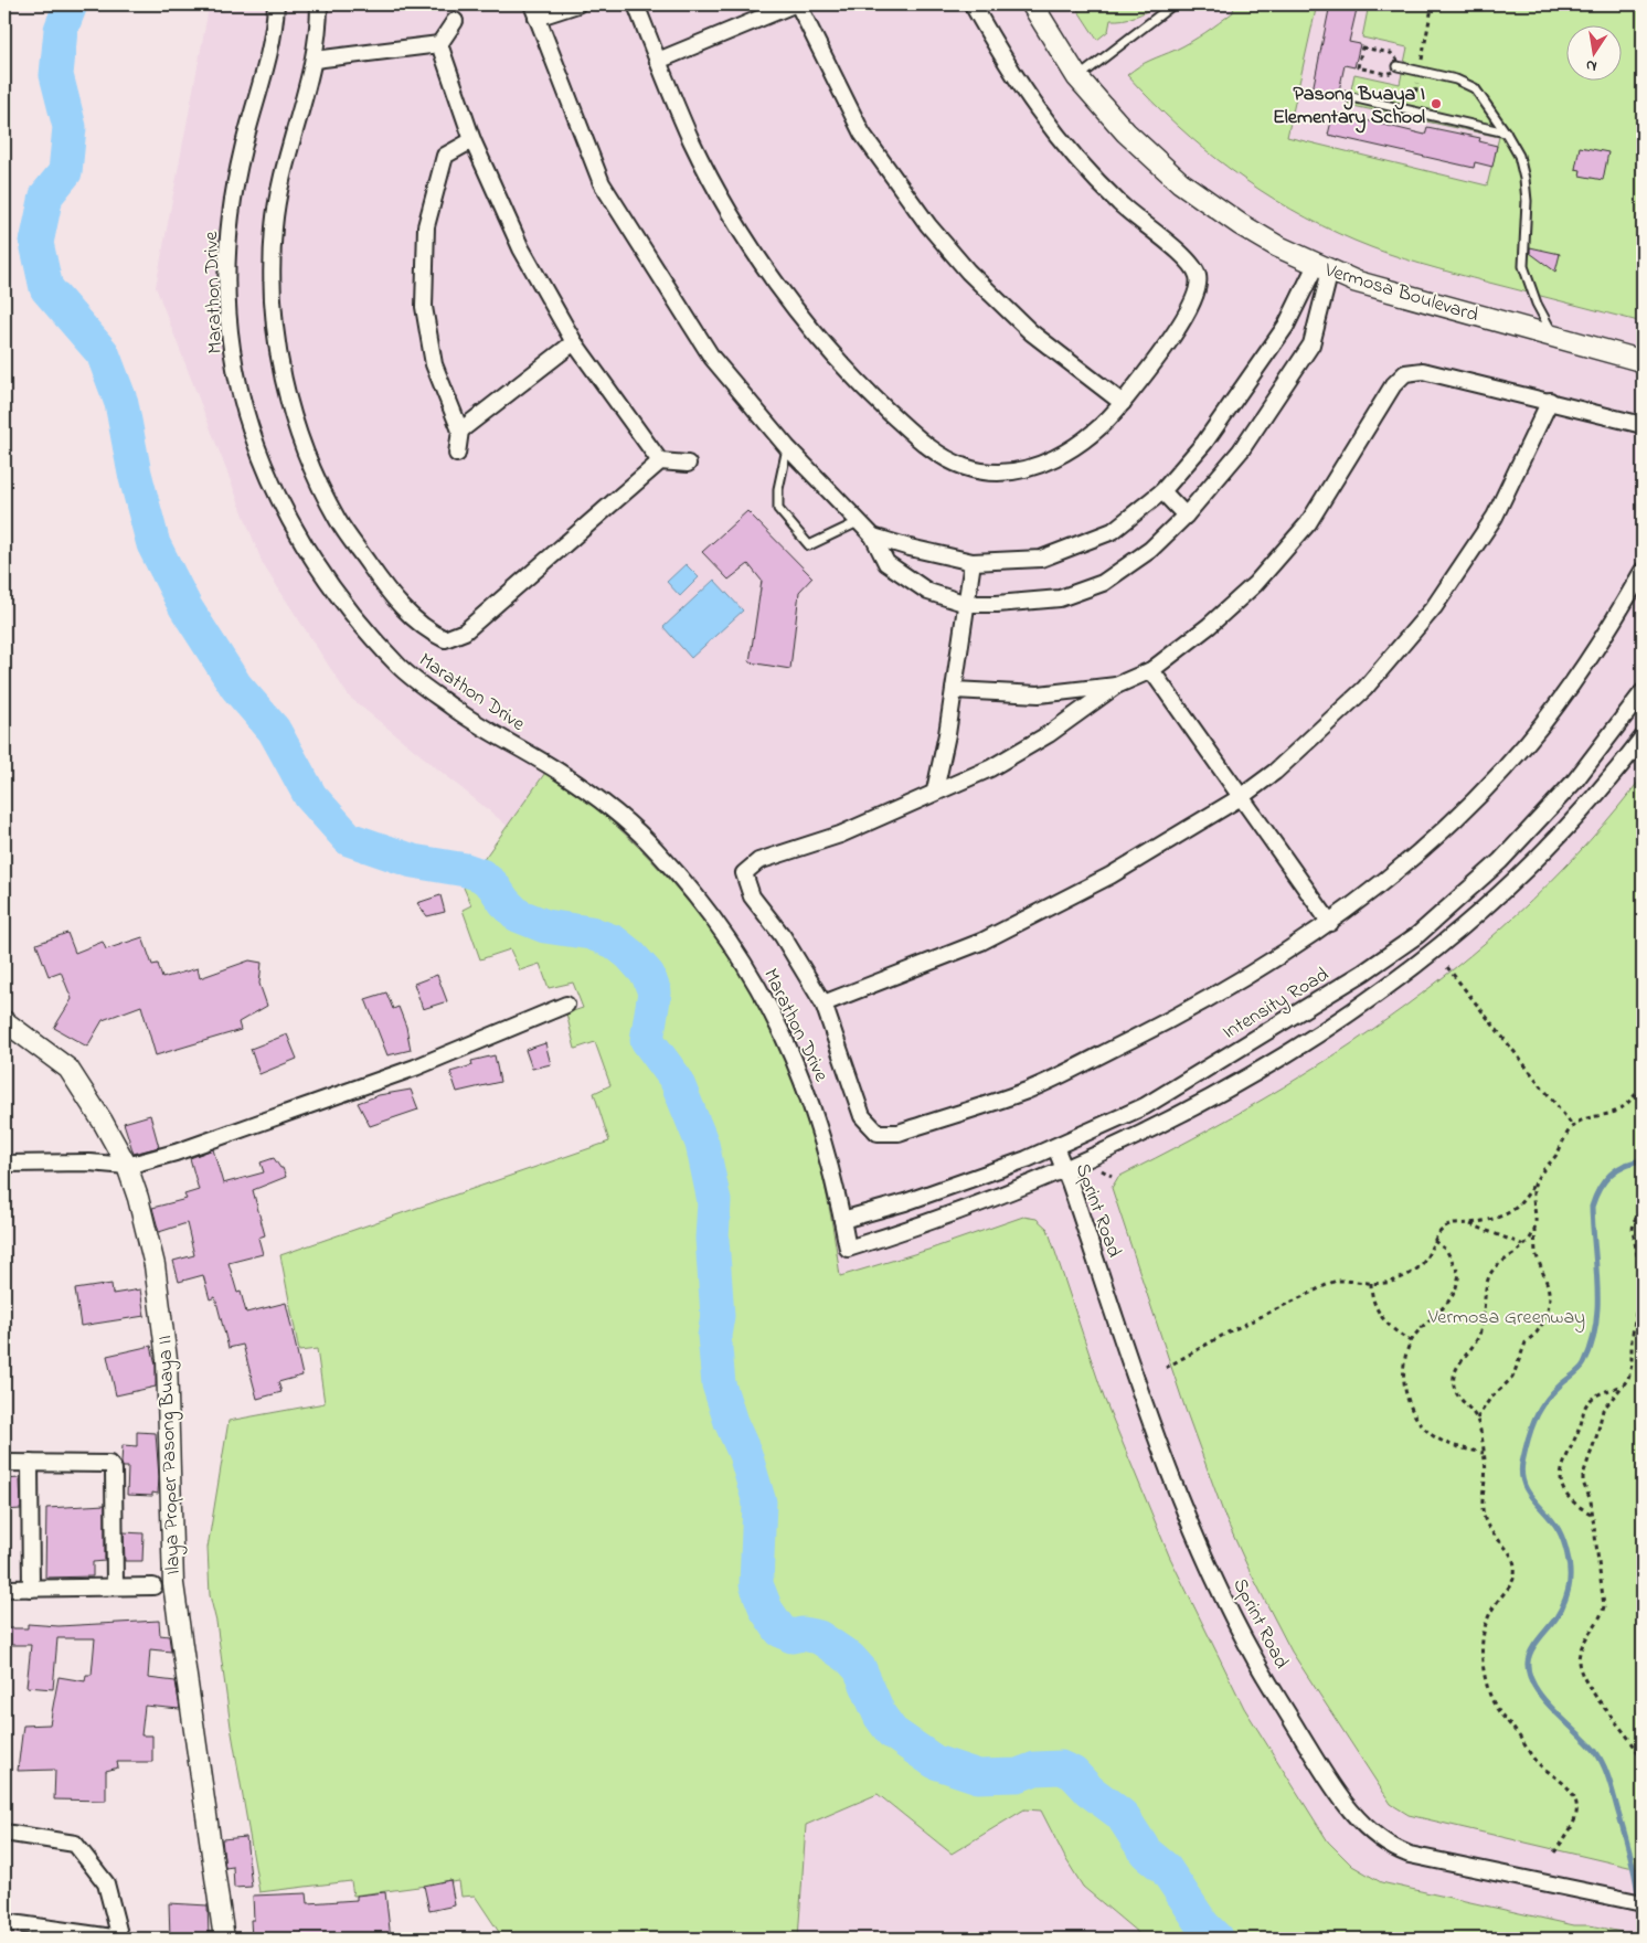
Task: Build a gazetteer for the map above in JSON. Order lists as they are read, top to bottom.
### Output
{
  "streets": {
    "main road": ["Vermosa Boulevard"],
    "street": [
      "Marathon Drive",
      "Intensity Road",
      "Sprint Road",
      "Ilaya Proper Pasong Buaya II"
    ]
  },
  "crossings": [
    ["Marathon Drive", "Intensity Road"],
    ["Marathon Drive", "Sprint Road"],
    ["Intensity Road", "Sprint Road"]
  ],
  "parks": ["Vermosa Greenway"],
  "places": ["Pasong Buaya I Elementary School"],
  "north": "bottom"
}
